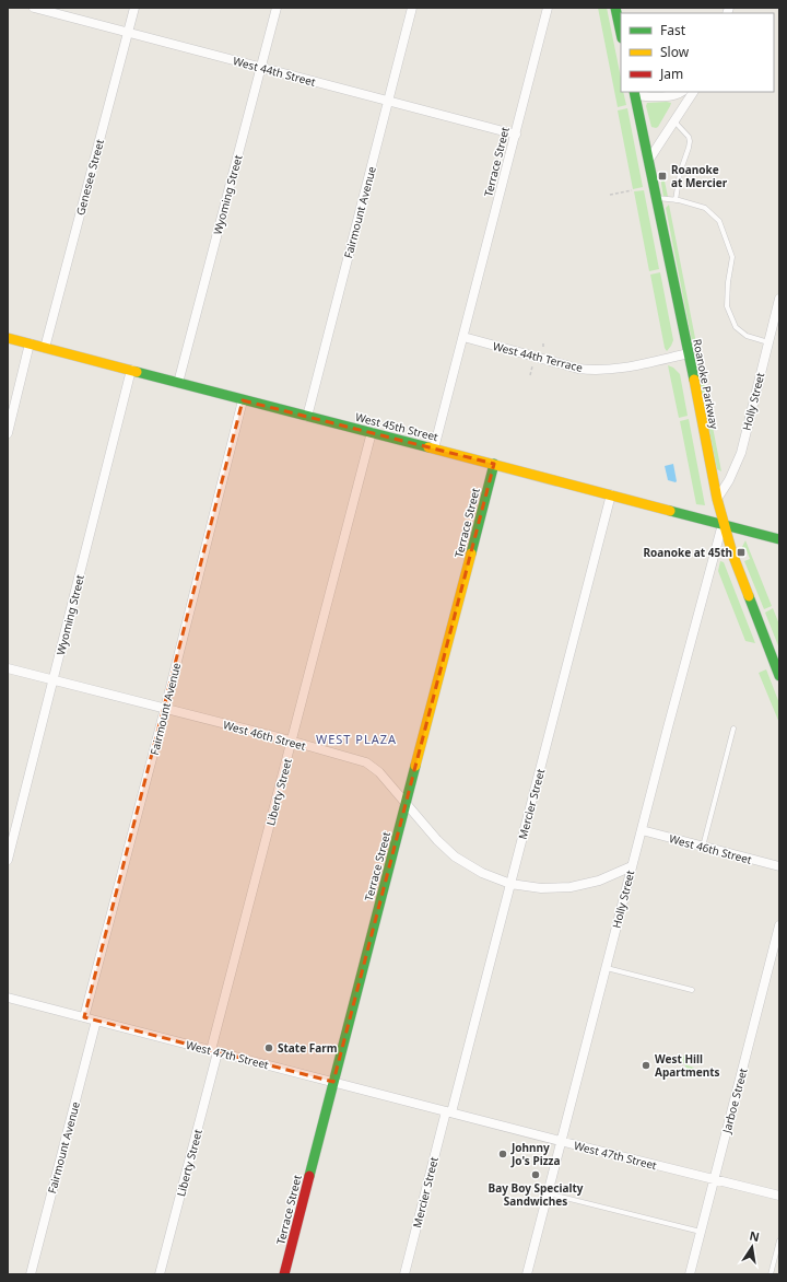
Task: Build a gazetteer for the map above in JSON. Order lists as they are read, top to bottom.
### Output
{
  "streets": {
    "street": [
      "West 44th Street",
      "Terrace Street",
      "Genesee Street",
      "Wyoming Street",
      "Fairmount Avenue",
      "West 44th Terrace",
      "Roanoke Parkway",
      "Holly Street",
      "West 45th Street",
      "West 46th Street",
      "Liberty Street",
      "Mercier Street",
      "West 47th Street",
      "Jarboe Street"
    ]
  },
  "crossings": [
    ["West 44th Street", "Terrace Street"],
    ["West 44th Street", "Genesee Street"],
    ["West 44th Street", "Wyoming Street"],
    ["West 44th Street", "Fairmount Avenue"],
    ["Terrace Street", "West 44th Terrace"],
    ["Terrace Street", "West 45th Street"],
    ["Terrace Street", "West 46th Street"],
    ["Terrace Street", "West 47th Street"],
    ["Genesee Street", "West 45th Street"],
    ["Wyoming Street", "West 45th Street"],
    ["Wyoming Street", "West 46th Street"],
    ["Fairmount Avenue", "West 45th Street"],
    ["Fairmount Avenue", "West 46th Street"],
    ["Fairmount Avenue", "West 47th Street"],
    ["West 44th Terrace", "Roanoke Parkway"],
    ["Roanoke Parkway", "Holly Street"],
    ["Roanoke Parkway", "West 45th Street"],
    ["Holly Street", "West 45th Street"],
    ["Holly Street", "West 46th Street"],
    ["Holly Street", "West 47th Street"],
    ["West 45th Street", "Liberty Street"],
    ["West 45th Street", "Mercier Street"],
    ["West 46th Street", "Liberty Street"],
    ["West 46th Street", "Mercier Street"],
    ["Liberty Street", "West 47th Street"],
    ["Mercier Street", "West 47th Street"],
    ["West 47th Street", "Jarboe Street"]
  ],
  "districts": ["WEST PLAZA"],
  "places": {
    "transit": ["Roanoke at Mercier", "Roanoke at 45th"],
    "other": [
      "State Farm",
      "West Hill Apartments",
      "Johnny Jo's Pizza",
      "Bay Boy Specialty Sandwiches"
    ]
  },
  "legend": ["Fast", "Slow", "Jam"],
  "north": "top"
}
